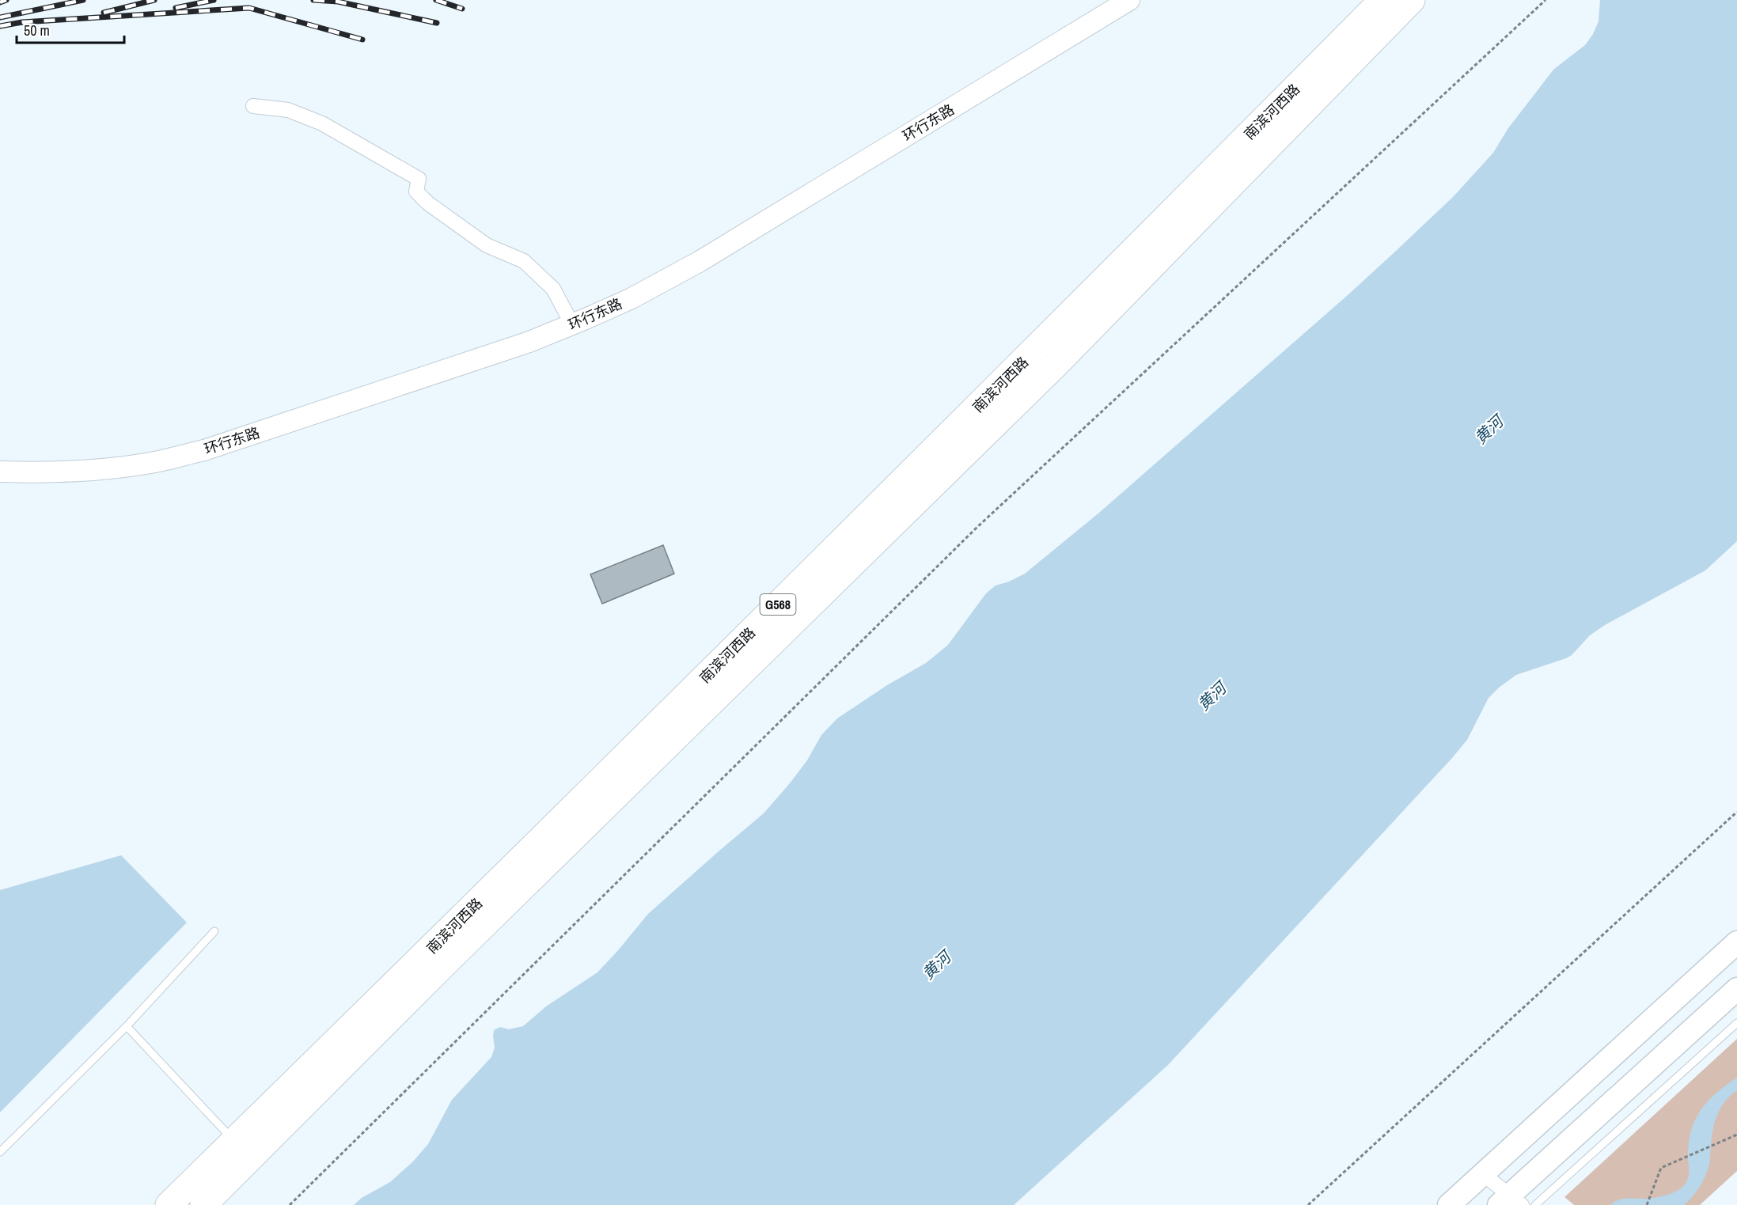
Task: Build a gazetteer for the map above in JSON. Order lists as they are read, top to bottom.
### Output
{
  "streets": {
    "highway": ["南滨河西路", "G568"],
    "street": ["环行东路"]
  },
  "water": ["黄河"],
  "scale_bar": "50 m"
}
